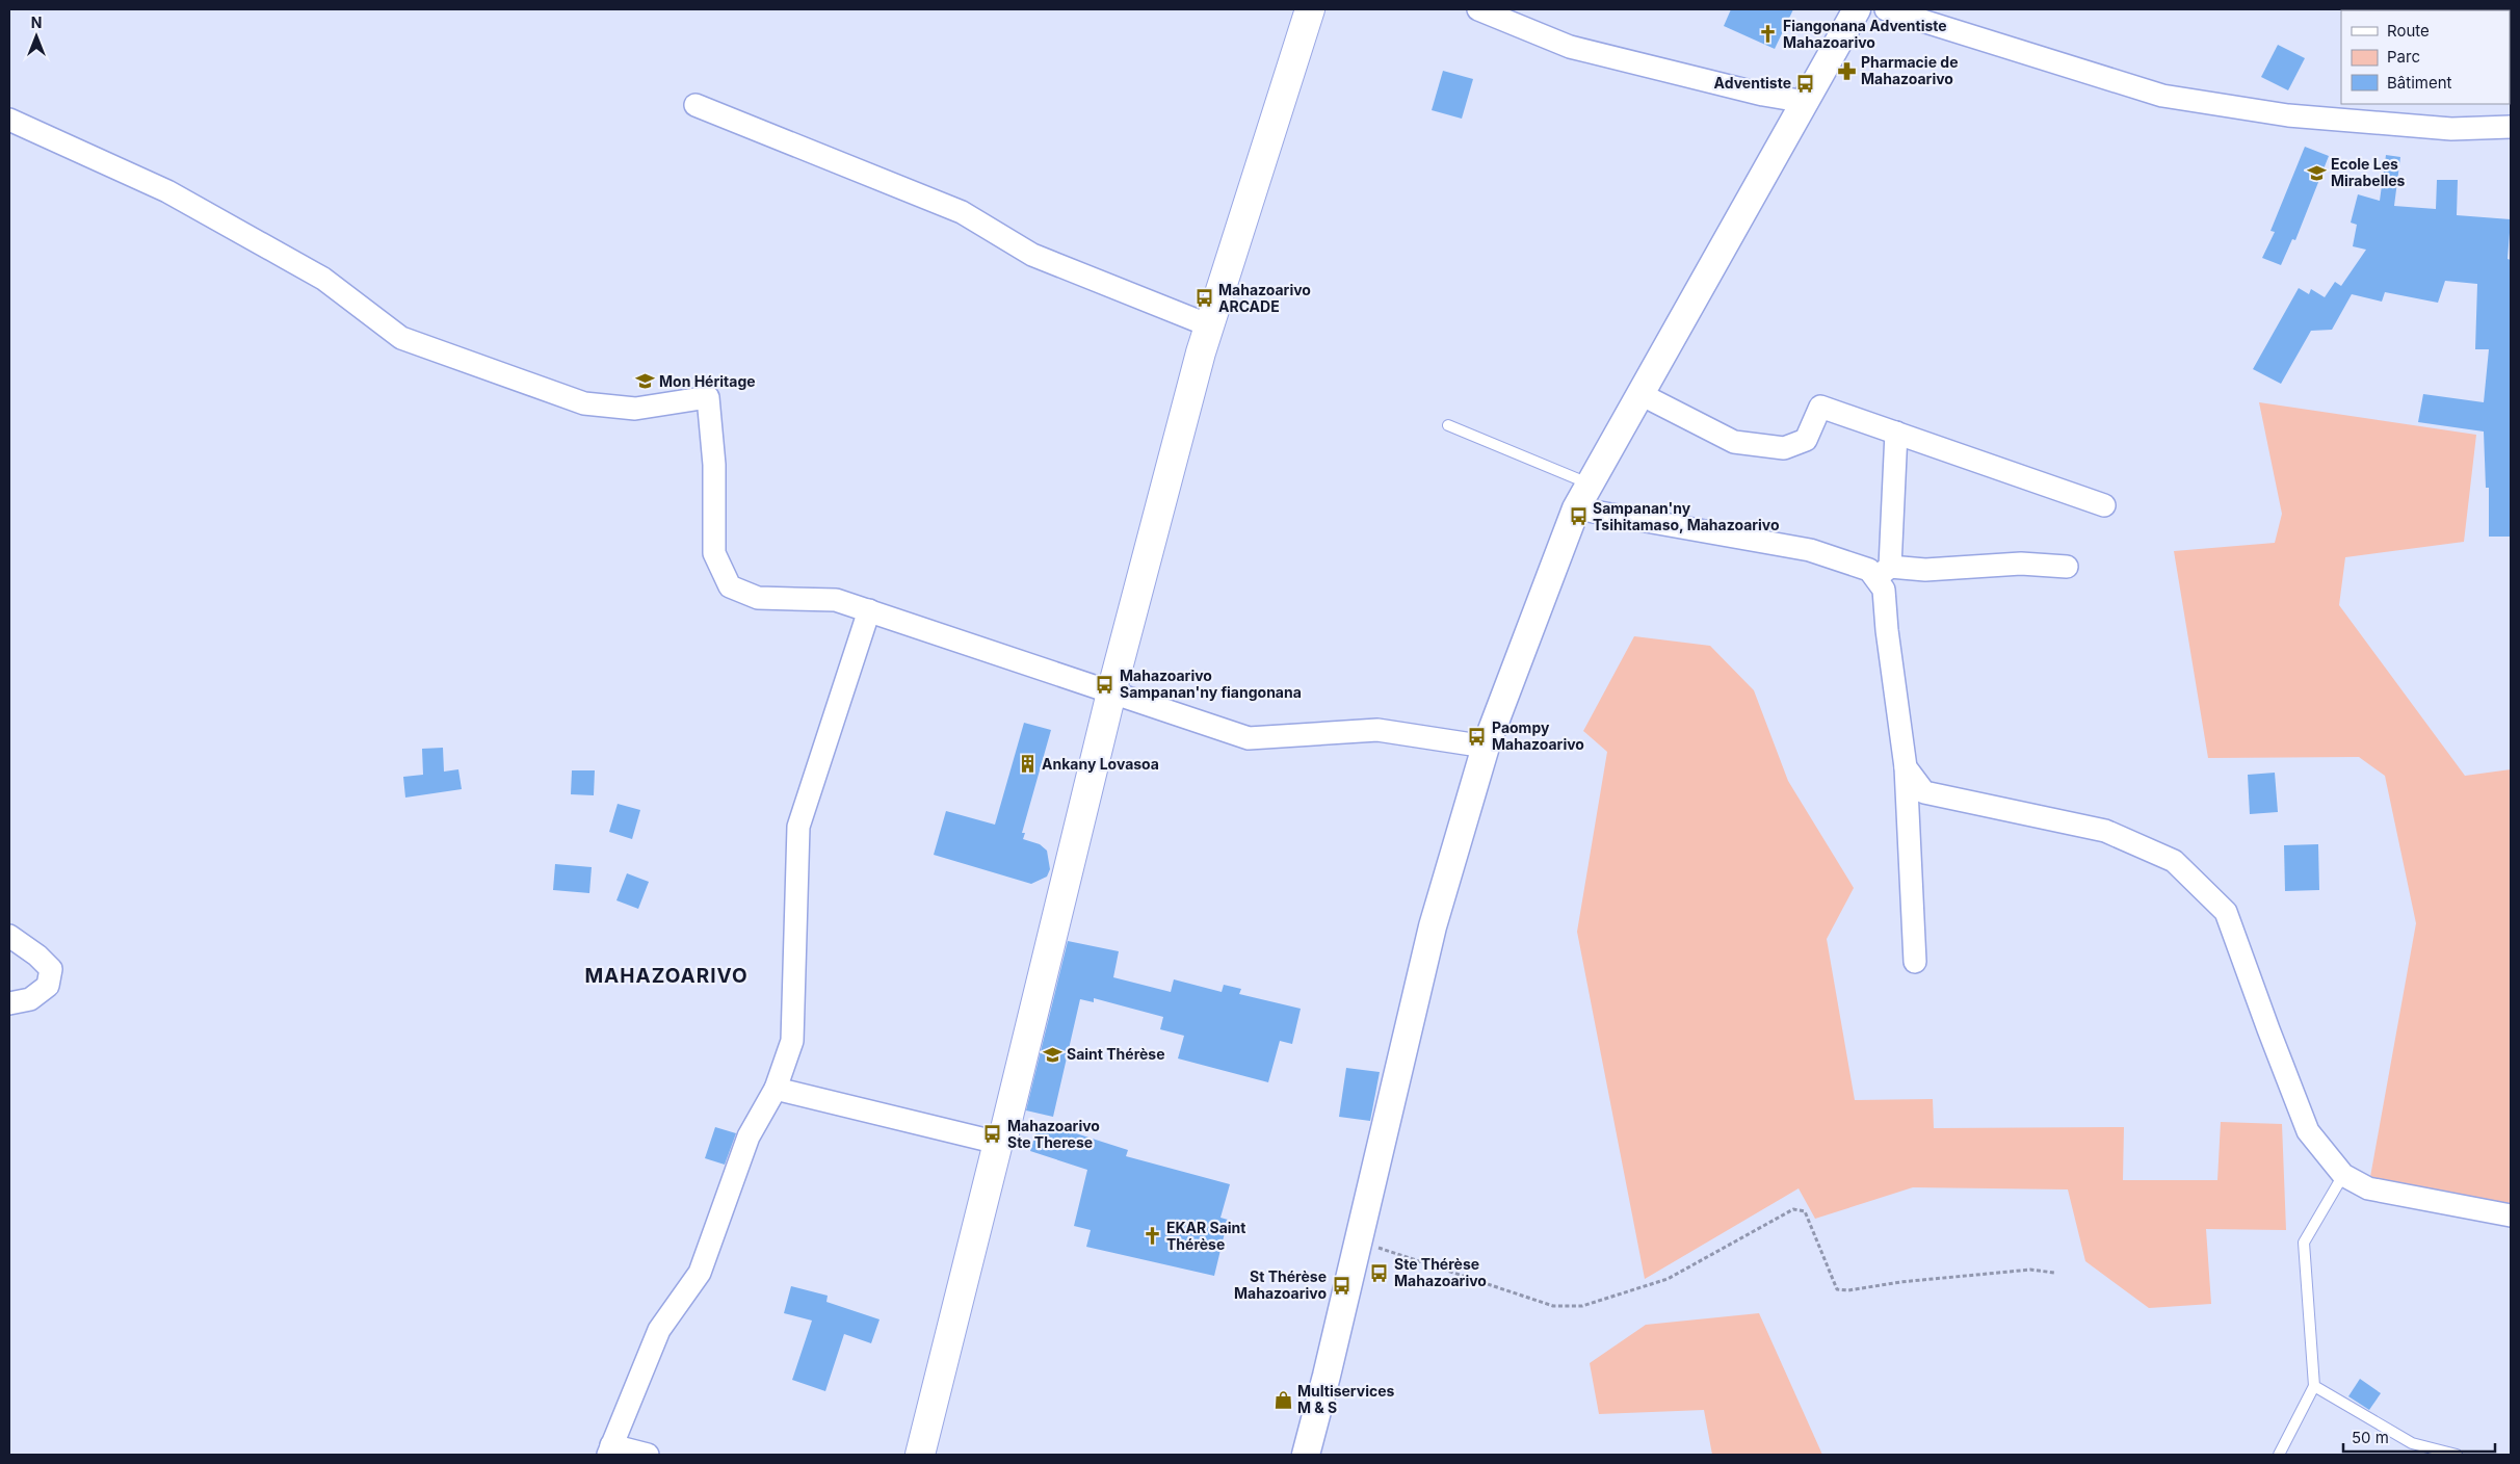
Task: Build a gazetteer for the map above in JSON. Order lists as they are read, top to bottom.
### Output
{
  "districts": ["MAHAZOARIVO"],
  "places": {
    "church": ["Fiangonana Adventiste Mahazoarivo", "EKAR Saint Thérèse"],
    "pharmacy": ["Pharmacie de Mahazoarivo"],
    "bus stop": [
      "Adventiste",
      "Mahazoarivo ARCADE",
      "Sampanan'ny Tsihitamaso, Mahazoarivo",
      "Mahazoarivo Sampanan'ny fiangonana",
      "Paompy Mahazoarivo",
      "Mahazoarivo Ste Therese",
      "Ste Thérèse Mahazoarivo",
      "St Thérèse Mahazoarivo"
    ],
    "school or university": ["Ecole Les Mirabelles", "Mon Héritage", "Saint Thérèse"],
    "building": ["Ankany Lovasoa"],
    "shop": ["Multiservices M & S"]
  },
  "legend": ["Route", "Parc", "Bâtiment"],
  "scale_bar": "50 m",
  "north": "top"
}
